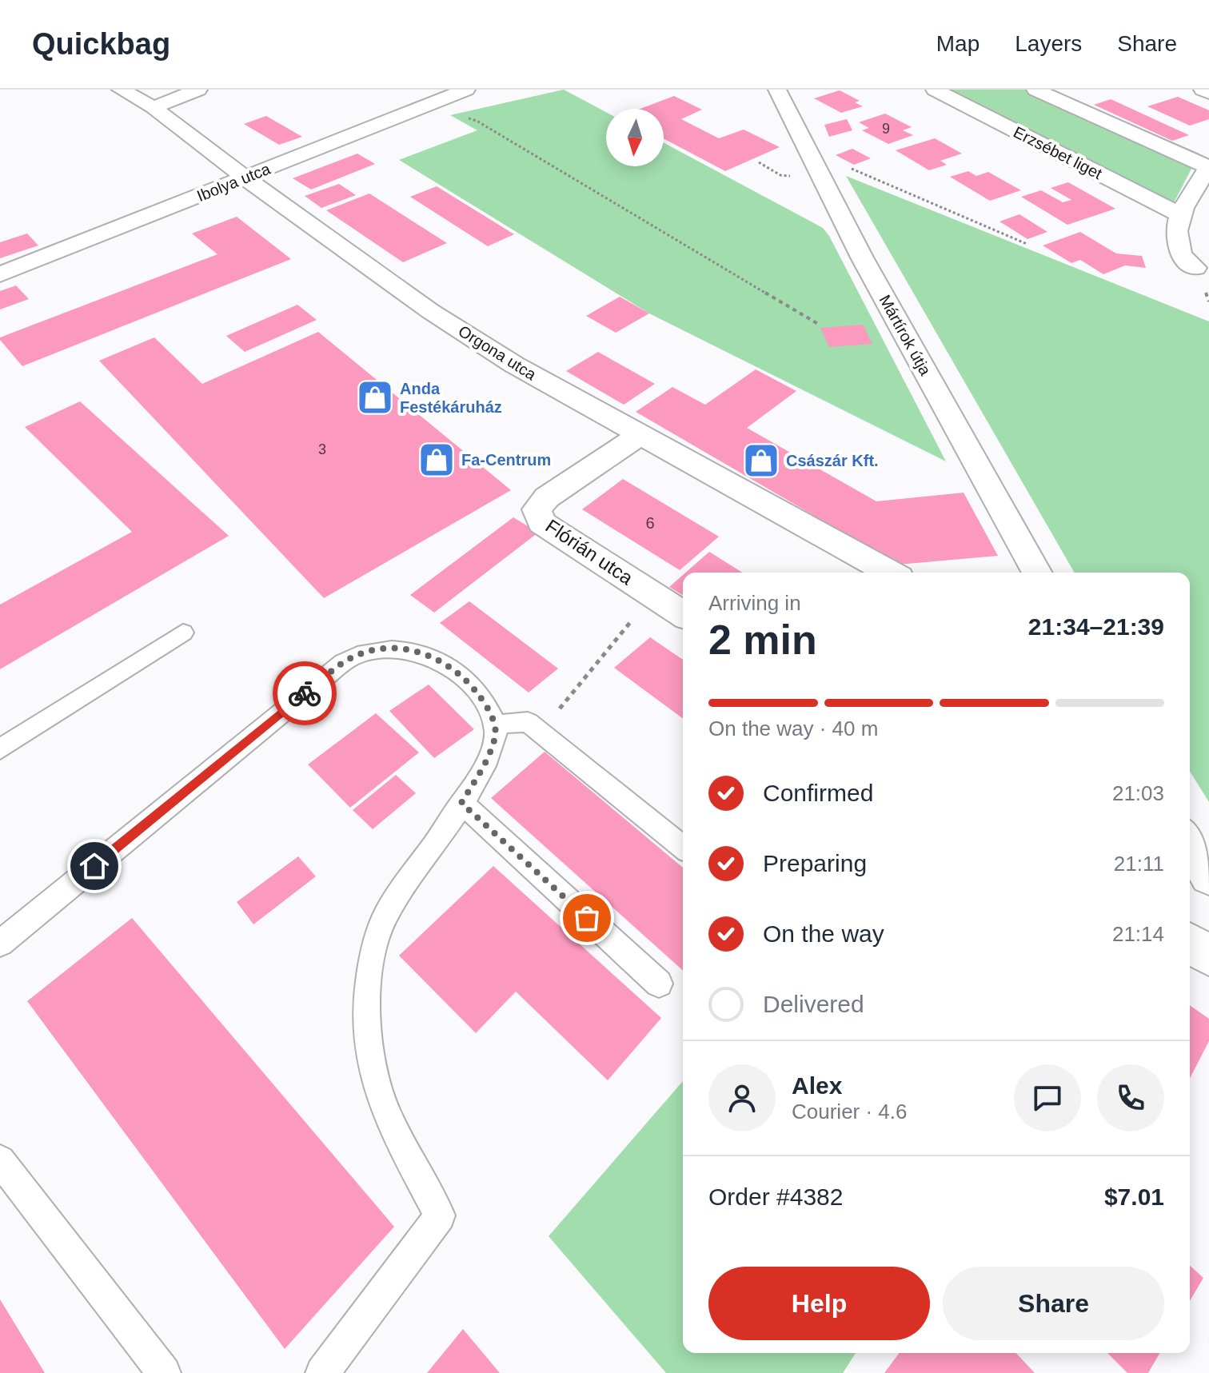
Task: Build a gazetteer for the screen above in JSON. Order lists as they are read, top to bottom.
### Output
{
  "streets": {
    "street": [
      "Erzsébet liget",
      "Ibolya utca",
      "Mártírok útja",
      "Orgona utca",
      "Flórián utca"
    ]
  },
  "crossings": [
    ["Ibolya utca", "Orgona utca"],
    ["Orgona utca", "Flórián utca"]
  ],
  "places": {
    "shop": ["Anda Festékáruház", "Fa-Centrum", "Császár Kft."]
  },
  "house_numbers": ["9", "3", "6"],
  "north": "bottom",
  "page": {
    "header": "Quickbag",
    "nav": ["Map", "Layers", "Share"],
    "heading": ["2 min", "Arriving in", "21:34–21:39"],
    "panel": [
      "Alex",
      "Courier · 4.6",
      "Order #4382",
      "$7.01"
    ],
    "bar": "On the way · 40 m",
    "list": [
      ["Confirmed", "21:03"],
      ["Preparing", "21:11"],
      ["On the way", "21:14"],
      "Delivered"
    ],
    "buttons": ["Help", "Share"]
  }
}
